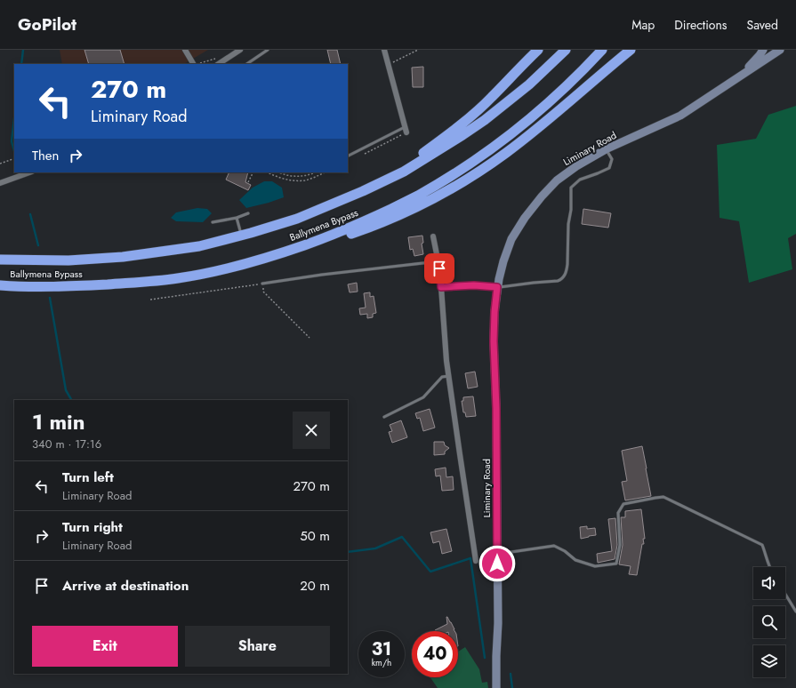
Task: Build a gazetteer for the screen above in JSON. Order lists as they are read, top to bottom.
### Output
{
  "streets": {
    "highway": ["Ballymena Bypass"],
    "street": ["Liminary Road"]
  },
  "page": {
    "header": "GoPilot",
    "nav": ["Map", "Directions", "Saved"],
    "turn": ["270 m", "Liminary Road"],
    "then": "Then",
    "heading": ["1 min", "340 m · 17:16"],
    "list": [
      {
        "name": "Turn left",
        "note": "Liminary Road",
        "value": "270 m"
      },
      {
        "name": "Turn right",
        "note": "Liminary Road",
        "value": "50 m"
      },
      {
        "name": "Arrive at destination",
        "value": "20 m"
      }
    ],
    "buttons": ["Exit", "Share"],
    "speed": "31 km/h",
    "limit": "40"
  }
}
